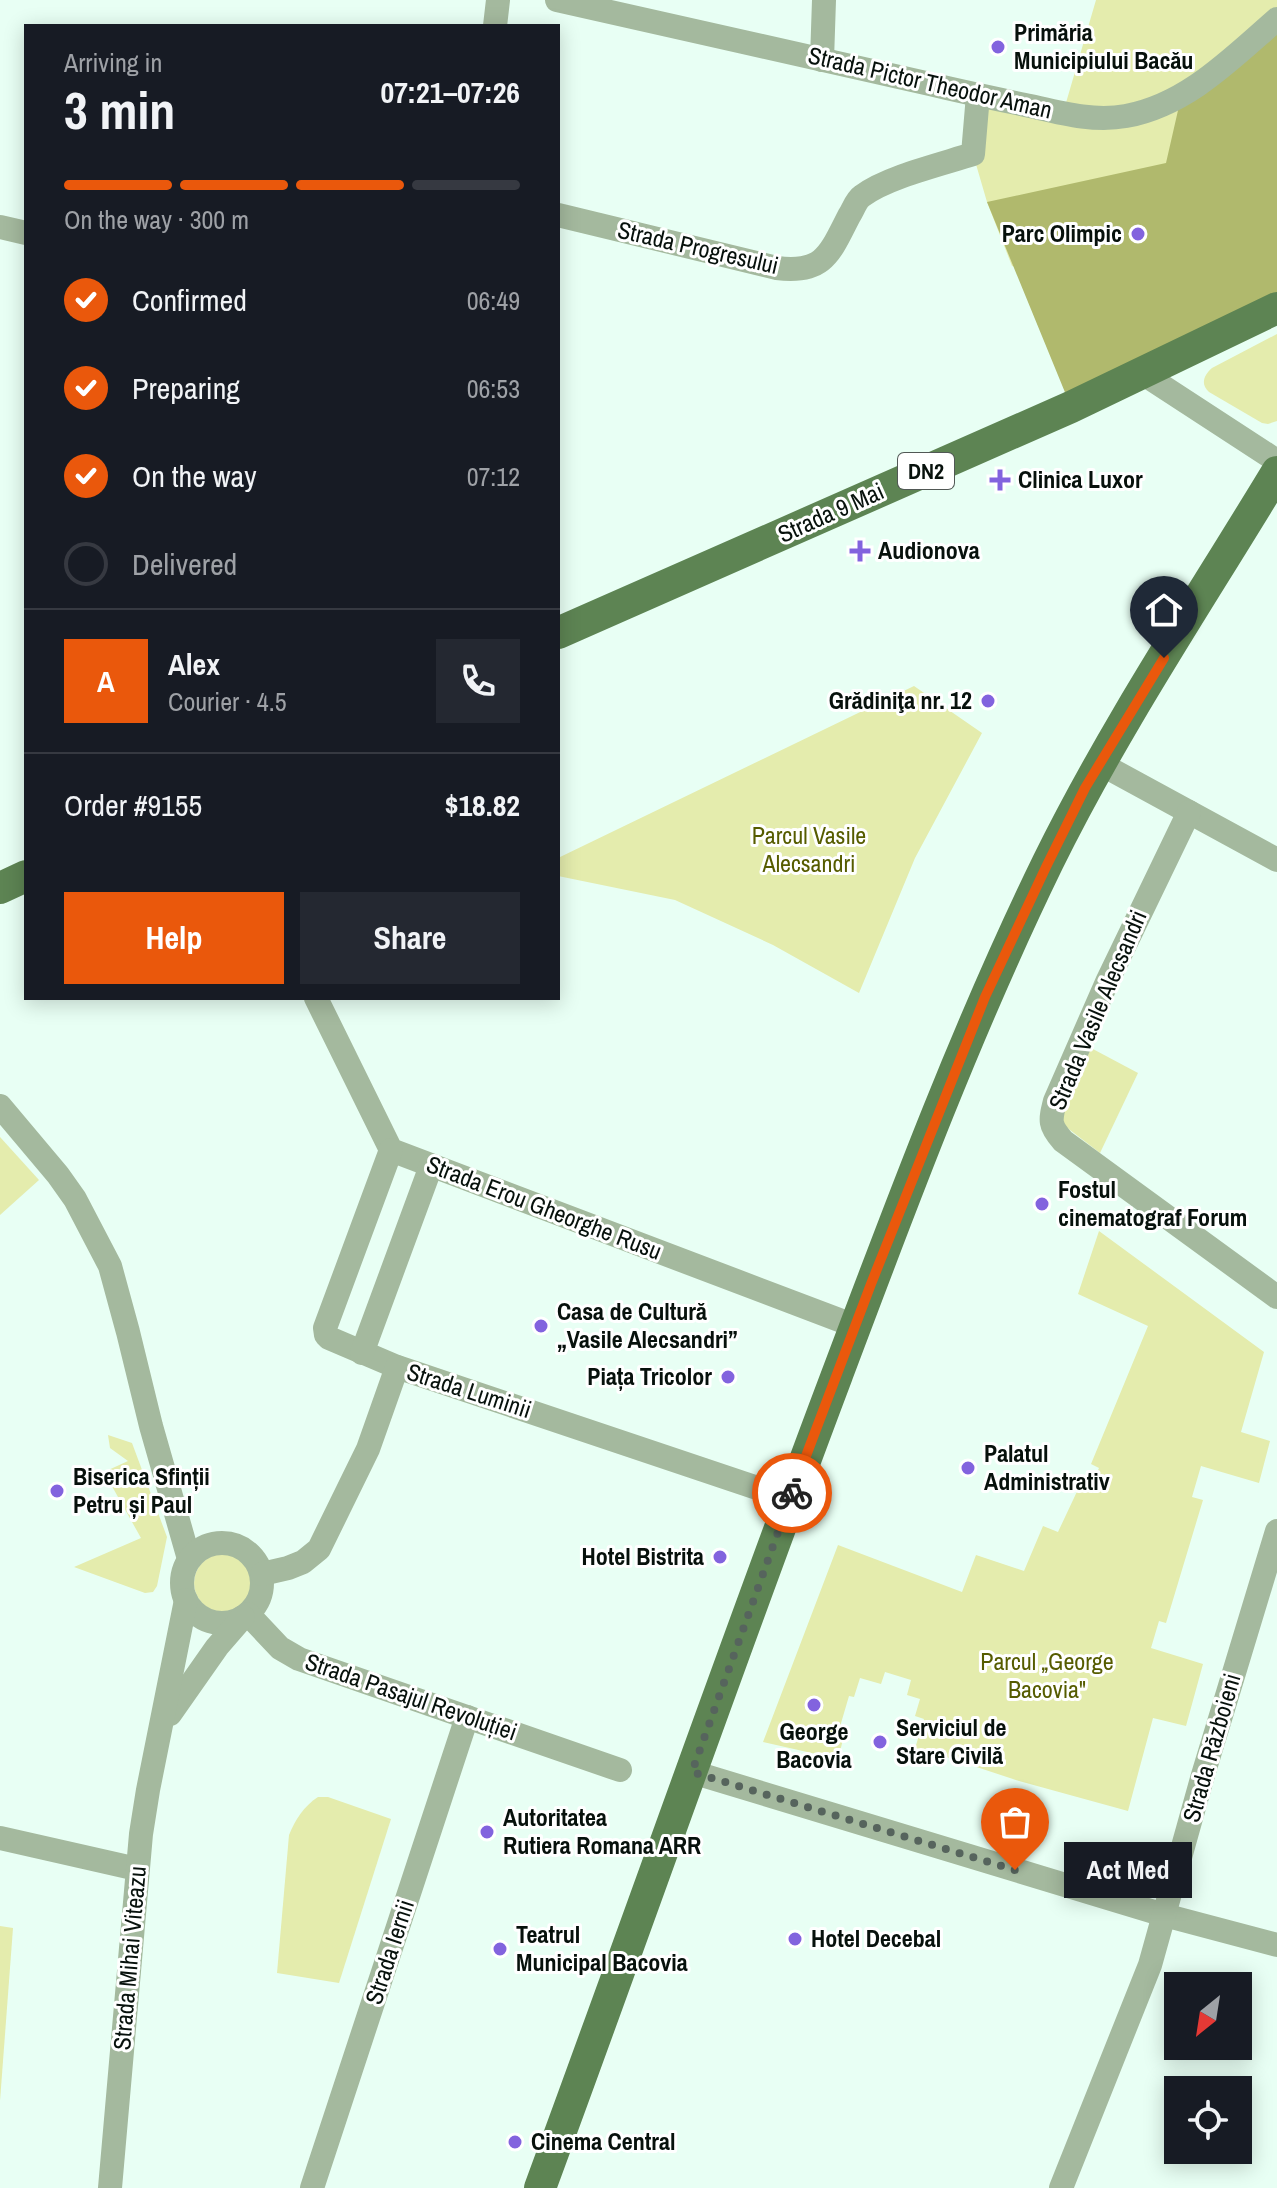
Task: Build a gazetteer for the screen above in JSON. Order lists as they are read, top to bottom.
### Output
{
  "streets": {
    "main road": ["DN2", "Strada 9 Mai"],
    "street": [
      "Strada Pictor Theodor Aman",
      "Strada Progresului",
      "Strada Vasile Alecsandri",
      "Strada Erou Gheorghe Rusu",
      "Strada Luminii",
      "Strada Pasajul Revoluției",
      "Strada Războieni",
      "Strada Iernii",
      "Strada Mihai Viteazu"
    ]
  },
  "crossings": [
    ["Strada Pictor Theodor Aman", "Strada Progresului"],
    ["Strada Luminii", "Strada Pasajul Revoluției"],
    ["Strada Luminii", "Strada Mihai Viteazu"],
    ["Strada Pasajul Revoluției", "Strada Iernii"],
    ["Strada Pasajul Revoluției", "Strada Mihai Viteazu"]
  ],
  "parks": ["Parcul Vasile Alecsandri", "Parcul „George Bacovia\""],
  "places": {
    "other": [
      "Primăria Municipiului Bacău",
      "Parc Olimpic",
      "Grădiniţa nr. 12",
      "Fostul cinematograf Forum",
      "Casa de Cultură „Vasile Alecsandri”",
      "Piața Tricolor",
      "Palatul Administrativ",
      "Biserica Sfinții Petru și Paul",
      "Hotel Bistrita",
      "George Bacovia",
      "Serviciul de Stare Civilă",
      "Autoritatea Rutiera Romana ARR",
      "Act Med",
      "Hotel Decebal",
      "Teatrul Municipal Bacovia",
      "Cinema Central"
    ],
    "health": ["Clinica Luxor", "Audionova"]
  },
  "north": "bottom left",
  "page": {
    "heading": ["3 min", "Arriving in", "07:21–07:26"],
    "panel": [
      "Alex",
      "Courier · 4.5",
      "Order #9155",
      "$18.82"
    ],
    "bar": "On the way · 300 m",
    "list": [
      ["Confirmed", "06:49"],
      ["Preparing", "06:53"],
      ["On the way", "07:12"],
      "Delivered"
    ],
    "round": "A",
    "buttons": ["Help", "Share"],
    "bubble": "Act Med"
  }
}
